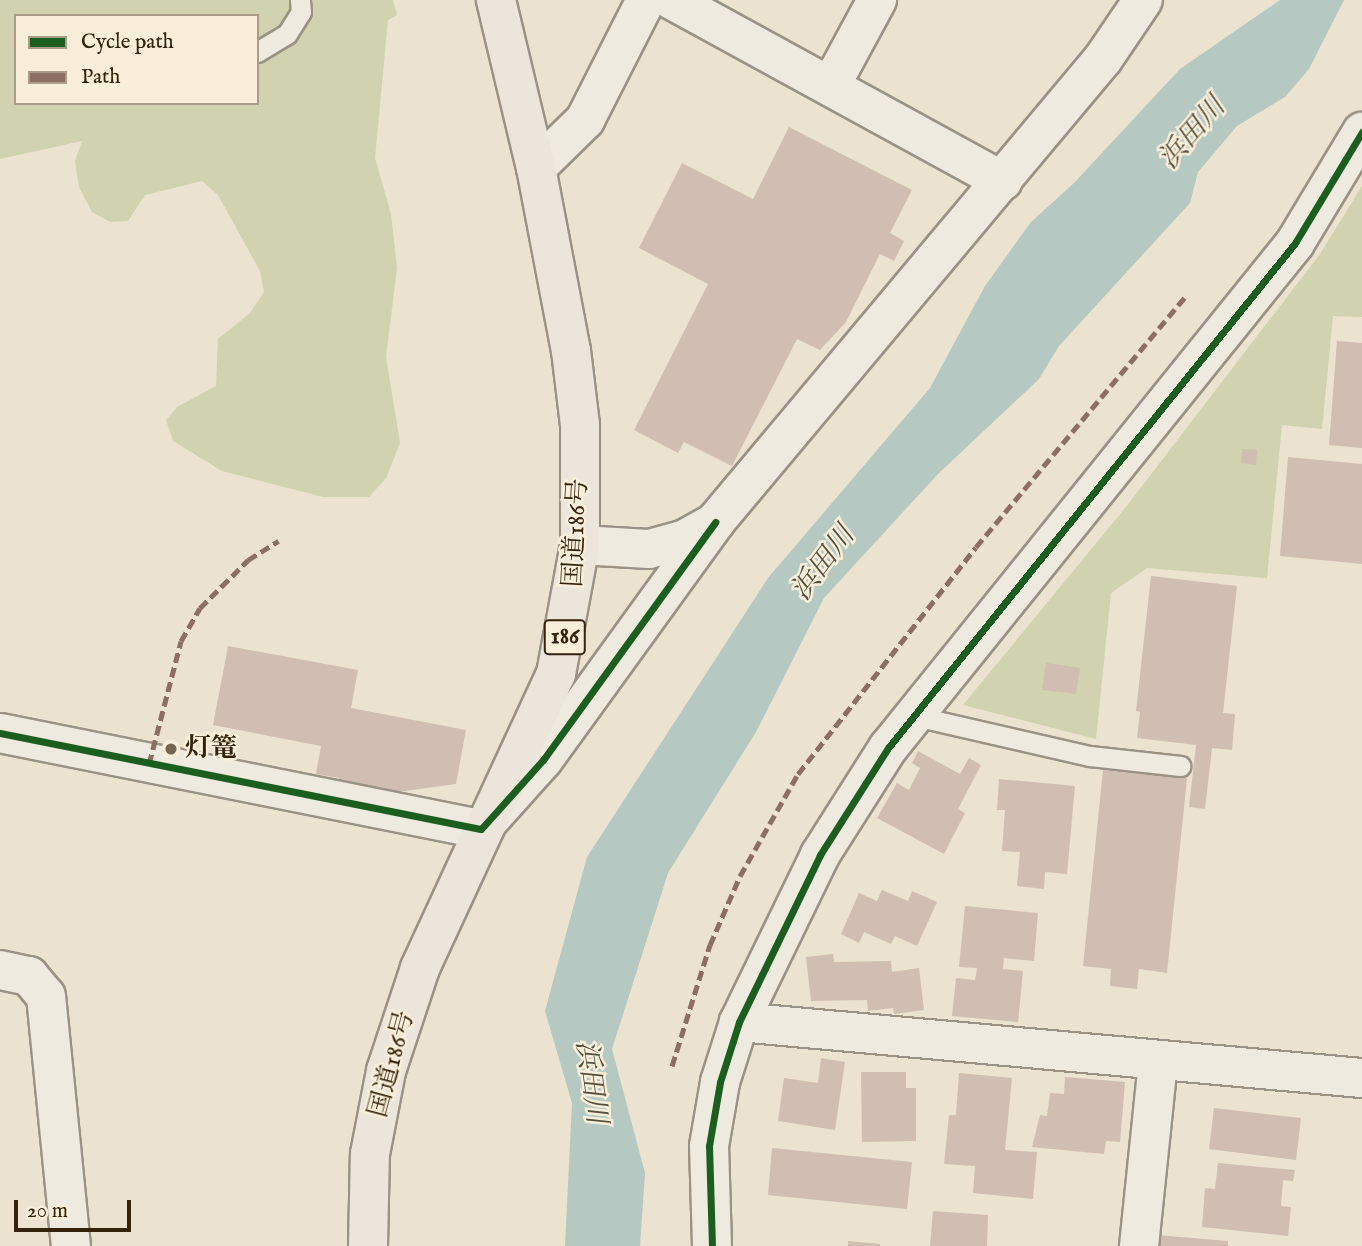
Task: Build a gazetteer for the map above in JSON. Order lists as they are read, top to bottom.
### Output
{
  "streets": {
    "highway": ["国道186号", "186"]
  },
  "water": ["浜田川"],
  "places": ["灯篭"],
  "legend": ["Cycle path", "Path"],
  "scale_bar": "20 m"
}
